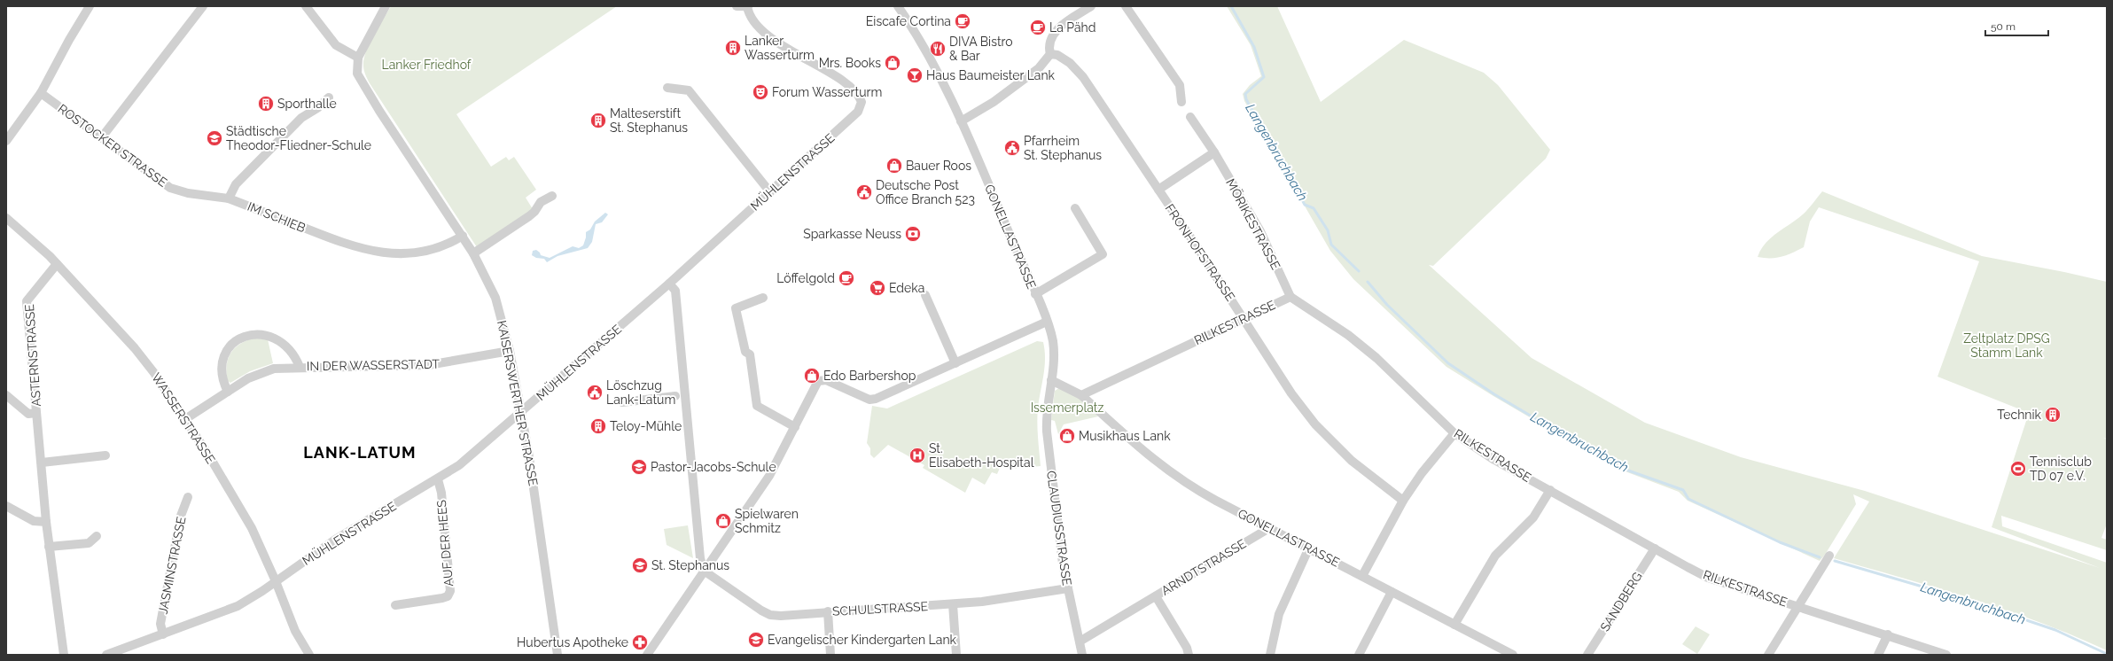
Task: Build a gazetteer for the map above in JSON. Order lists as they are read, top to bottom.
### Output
{
  "streets": {
    "street": [
      "ROSTOCKER STRASSE",
      "MÜHLENSTRASSE",
      "IM SCHIEB",
      "MÖRIKESTRASSE",
      "GONELLASTRASSE",
      "FRONHOFSTRASSE",
      "RILKESTRASSE",
      "ASTERNSTRASSE",
      "IN DER WASSERSTADT",
      "KAISERSWERTHER STRASSE",
      "WASSERSTRASSE",
      "CLAUDIUSSTRASSE",
      "AUF DER HEES",
      "JASMINSTRASSE",
      "ARNDTSTRASSE",
      "SANDBERG",
      "SCHULSTRASSE"
    ]
  },
  "crossings": [
    ["ROSTOCKER STRASSE", "IM SCHIEB"],
    ["MÜHLENSTRASSE", "KAISERSWERTHER STRASSE"],
    ["MÜHLENSTRASSE", "WASSERSTRASSE"],
    ["MÜHLENSTRASSE", "AUF DER HEES"],
    ["MÜHLENSTRASSE", "JASMINSTRASSE"],
    ["IM SCHIEB", "KAISERSWERTHER STRASSE"],
    ["MÖRIKESTRASSE", "RILKESTRASSE"],
    ["GONELLASTRASSE", "RILKESTRASSE"],
    ["GONELLASTRASSE", "CLAUDIUSSTRASSE"],
    ["GONELLASTRASSE", "ARNDTSTRASSE"],
    ["FRONHOFSTRASSE", "RILKESTRASSE"],
    ["RILKESTRASSE", "SANDBERG"],
    ["ASTERNSTRASSE", "WASSERSTRASSE"],
    ["IN DER WASSERSTADT", "KAISERSWERTHER STRASSE"],
    ["IN DER WASSERSTADT", "WASSERSTRASSE"],
    ["CLAUDIUSSTRASSE", "ARNDTSTRASSE"],
    ["CLAUDIUSSTRASSE", "SCHULSTRASSE"]
  ],
  "districts": ["LANK-LATUM"],
  "water": ["Langenbruchbach"],
  "parks": ["Lanker Friedhof", "Zeltplatz DPSG Stamm Lank", "Issemerplatz"],
  "places": {
    "cafe": ["Eiscafe Cortina", "La Pähd", "Löffelgold"],
    "building": [
      "Lanker Wasserturm",
      "Sporthalle",
      "Malteserstift St. Stephanus",
      "Technik",
      "Teloy-Mühle"
    ],
    "restaurant": ["DIVA Bistro & Bar"],
    "shop": [
      "Mrs. Books",
      "Bauer Roos",
      "Edo Barbershop",
      "Musikhaus Lank",
      "Spielwaren Schmitz"
    ],
    "bar": ["Haus Baumeister Lank"],
    "theatre": ["Forum Wasserturm"],
    "school or university": [
      "Städtische Theodor-Fliedner-Schule",
      "Pastor-Jacobs-Schule",
      "St. Stephanus",
      "Evangelischer Kindergarten Lank"
    ],
    "public building": ["Pfarrheim St. Stephanus", "Deutsche Post Office Branch 523", "Löschzug Lank-Latum"],
    "bank": ["Sparkasse Neuss"],
    "supermarket": ["Edeka"],
    "hospital": ["St. Elisabeth-Hospital"],
    "sports": ["Tennisclub TD 07 e.V."],
    "pharmacy": ["Hubertus Apotheke"]
  },
  "scale_bar": "50 m"
}
